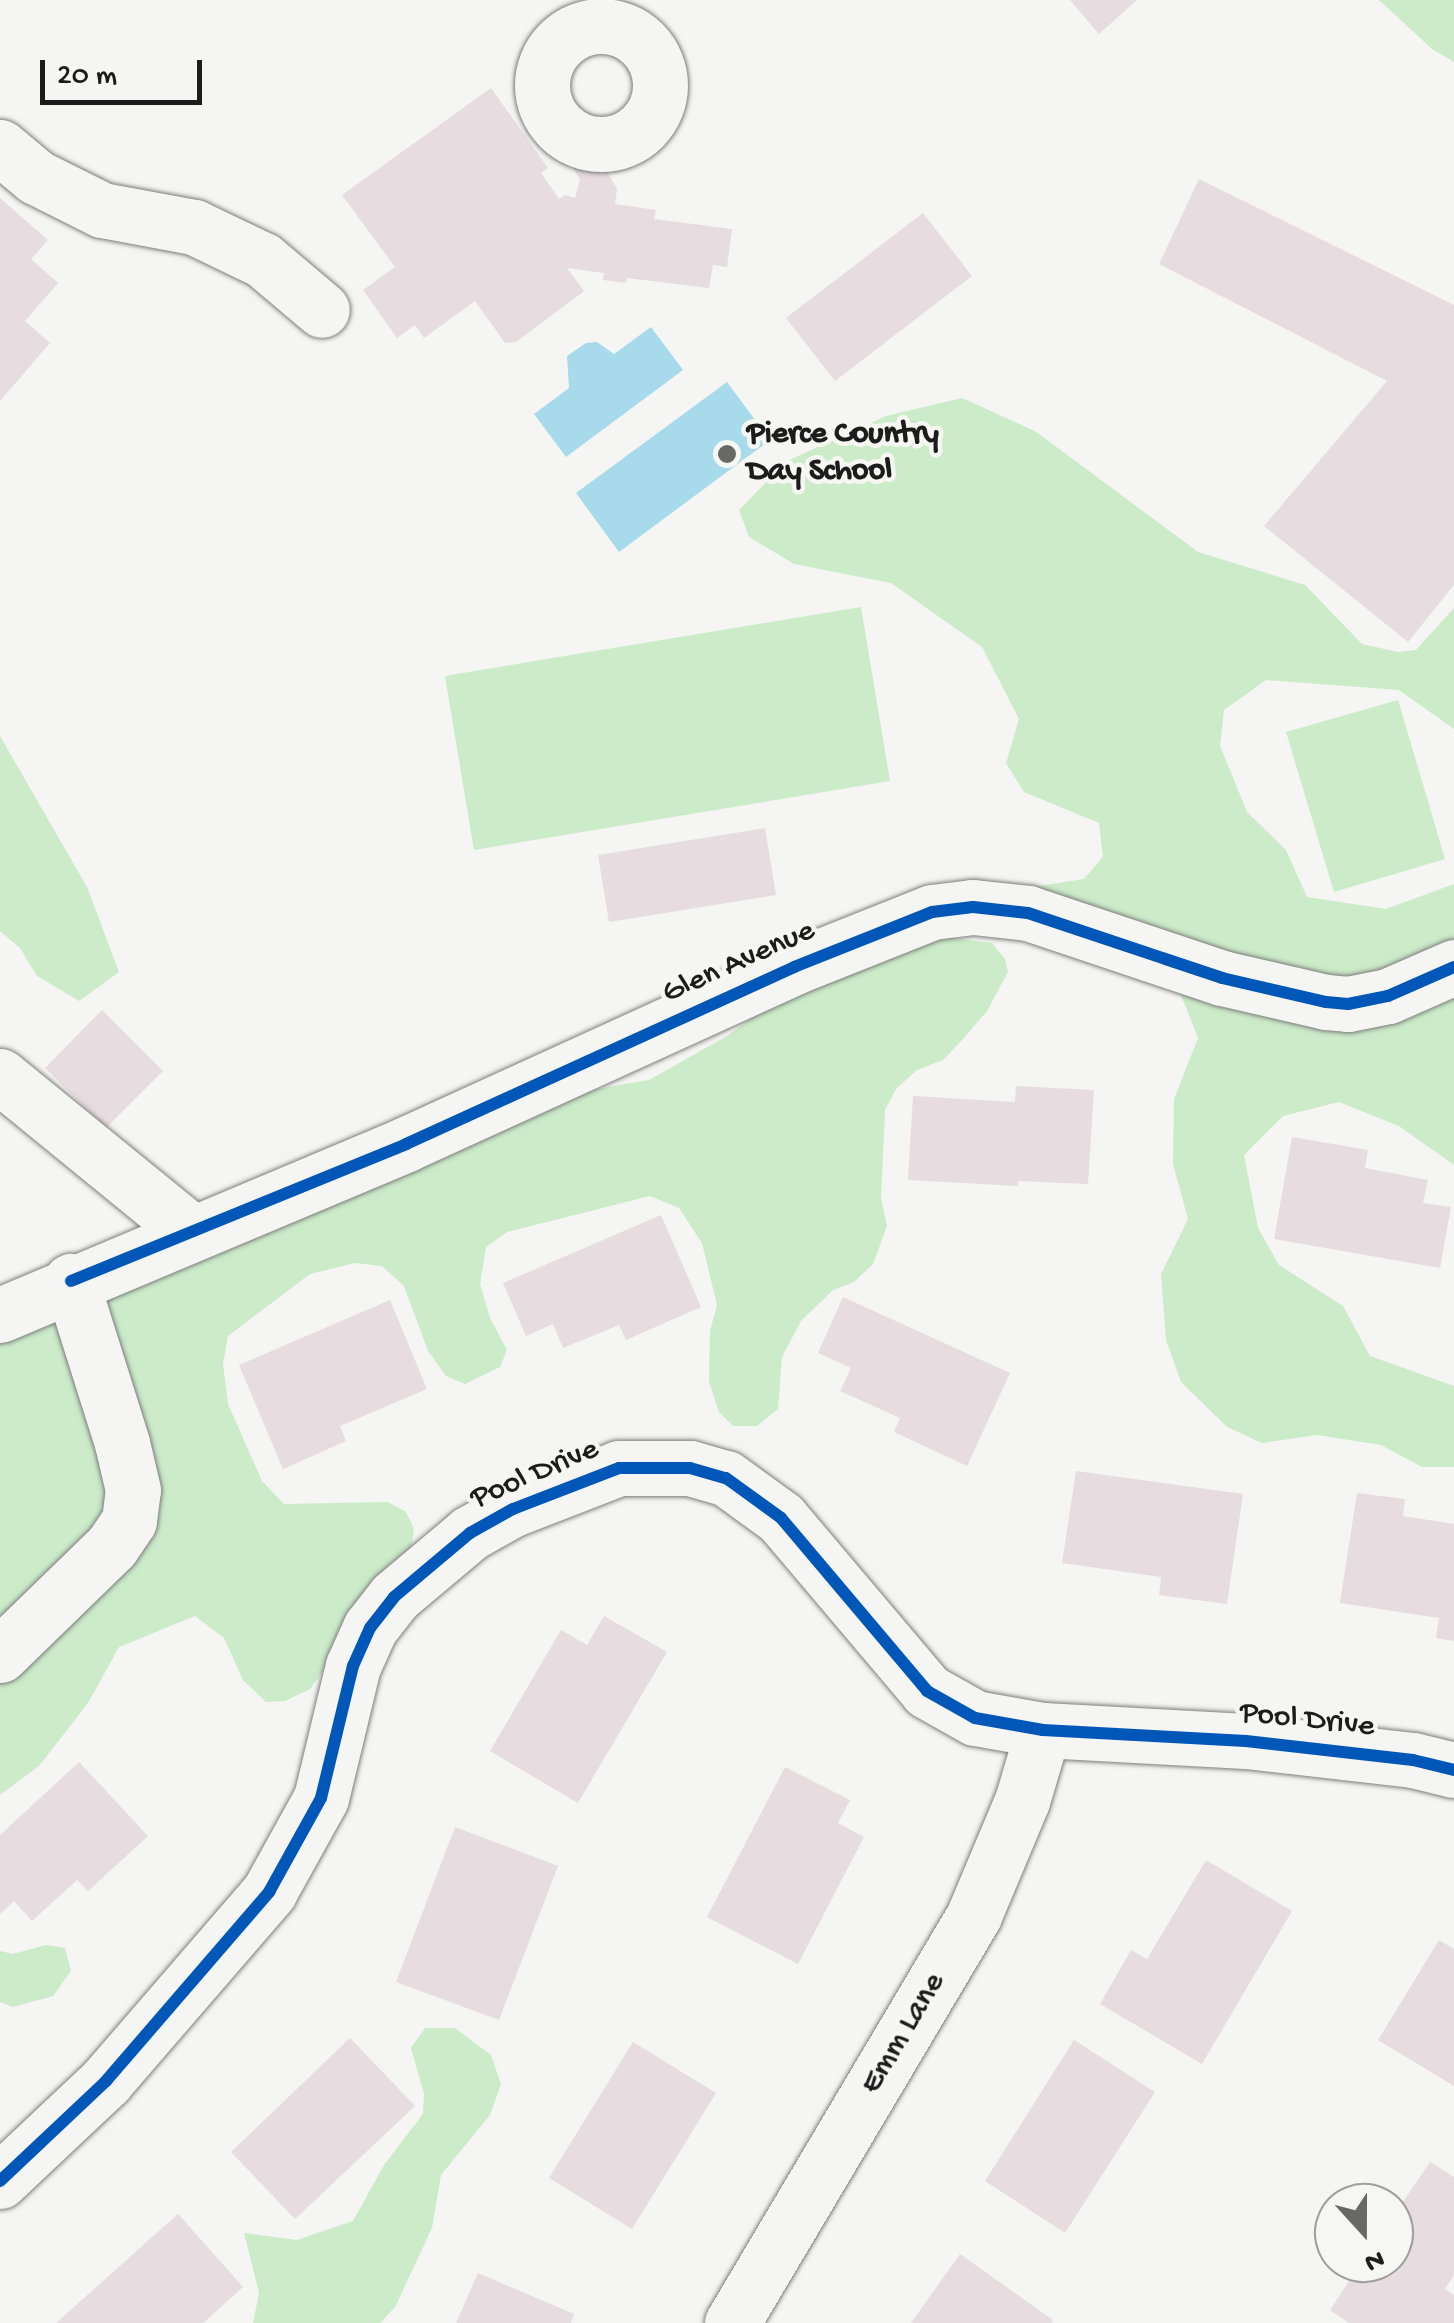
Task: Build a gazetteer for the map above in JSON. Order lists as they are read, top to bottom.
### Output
{
  "streets": {
    "street": ["Glen Avenue", "Pool Drive", "Emm Lane"]
  },
  "crossings": [
    ["Pool Drive", "Emm Lane"]
  ],
  "places": ["Pierce Country Day School"],
  "scale_bar": "20 m",
  "north": "bottom"
}
